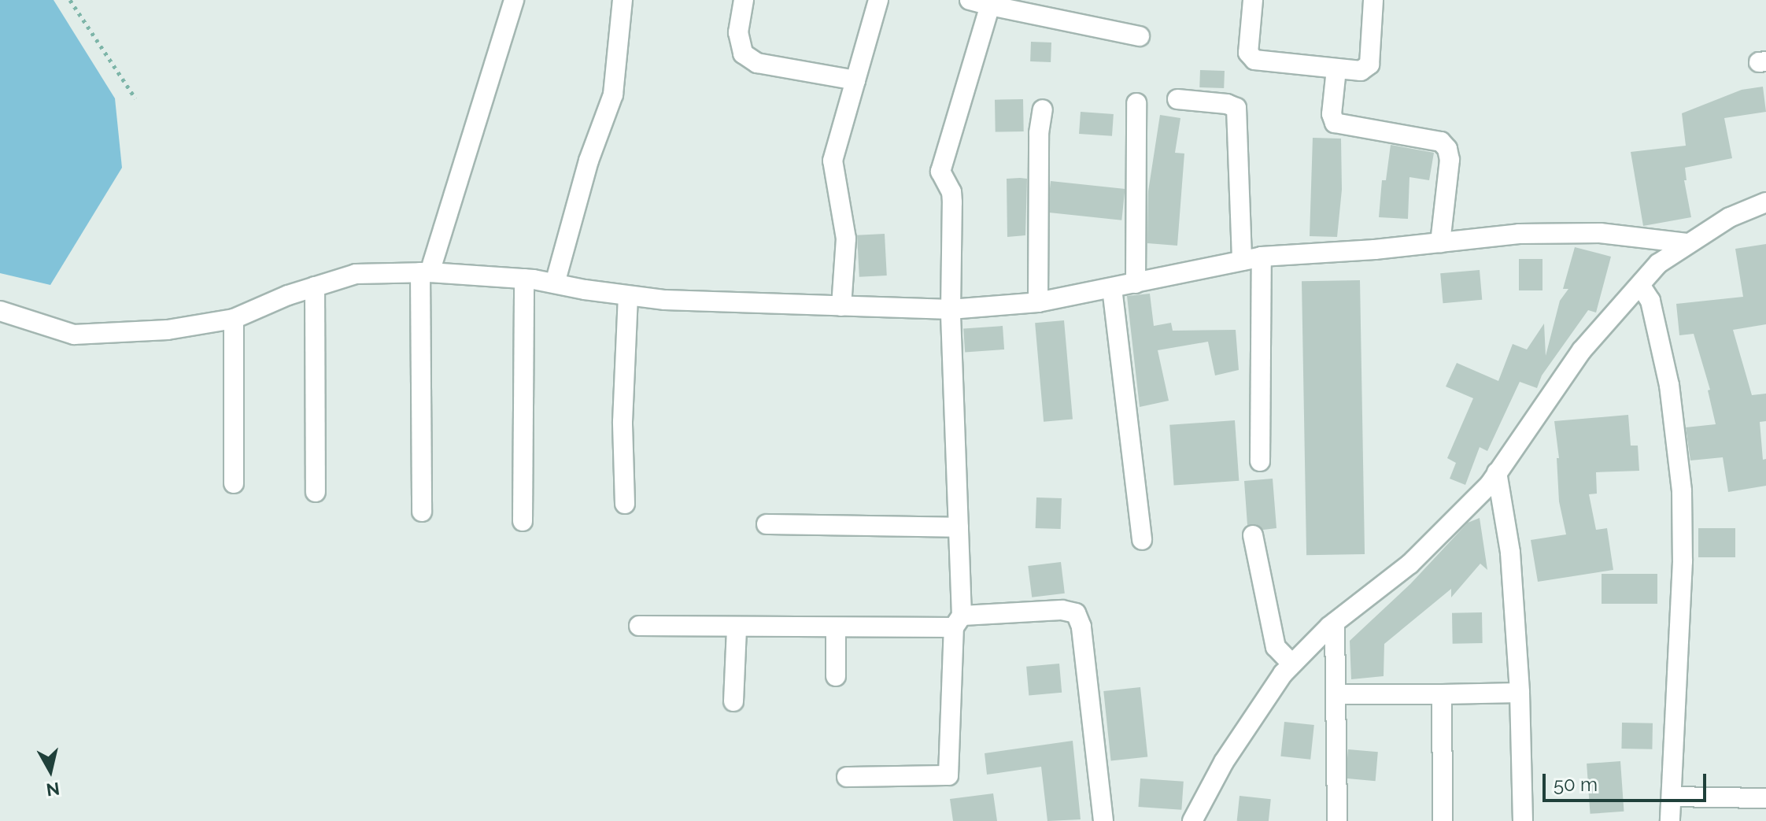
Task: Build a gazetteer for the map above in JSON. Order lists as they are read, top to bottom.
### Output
{
  "scale_bar": "50 m",
  "north": "bottom"
}
